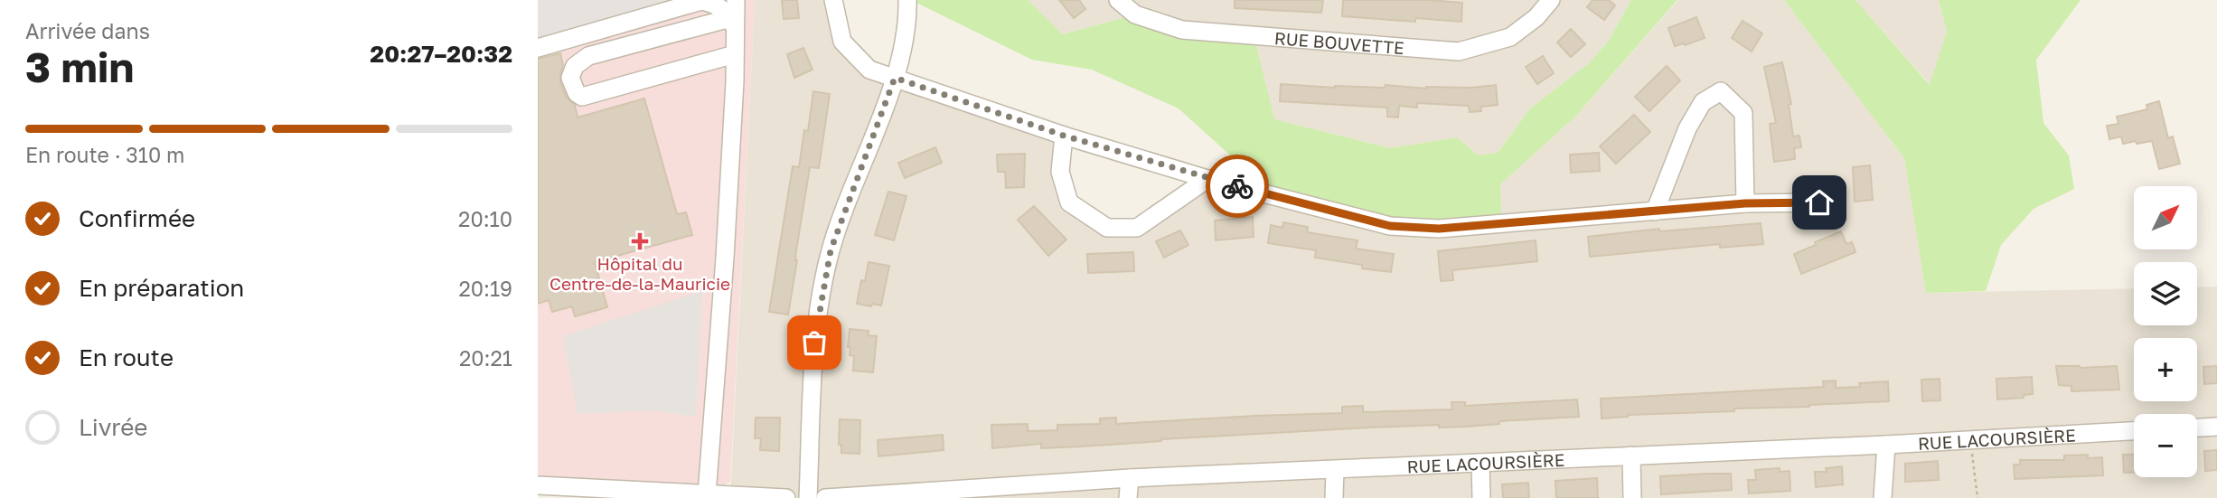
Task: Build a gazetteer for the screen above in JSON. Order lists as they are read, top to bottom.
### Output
{
  "streets": {
    "street": ["RUE BOUVETTE", "RUE LACOURSIÈRE"]
  },
  "places": {
    "health": ["Hôpital du Centre-de-la-Mauricie"]
  },
  "north": "top right",
  "page": {
    "heading": ["3 min", "Arrivée dans", "20:27–20:32"],
    "bar": "En route · 310 m",
    "list": [
      ["Confirmée", "20:10"],
      ["En préparation", "20:19"],
      ["En route", "20:21"],
      "Livrée"
    ],
    "map_buttons": ["+", "−"]
  }
}
